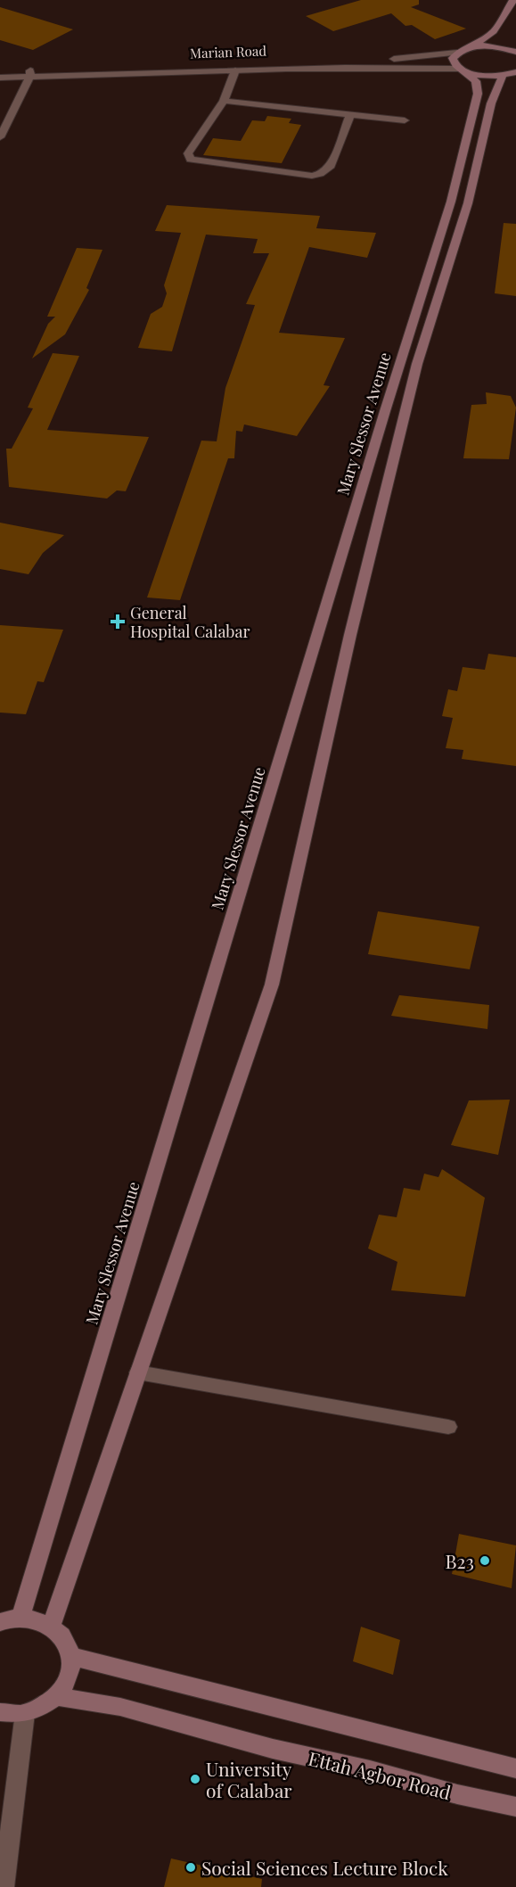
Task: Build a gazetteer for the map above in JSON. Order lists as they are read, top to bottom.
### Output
{
  "streets": {
    "main road": ["Mary Slessor Avenue", "Ettah Agbor Road"],
    "street": ["Marian Road"]
  },
  "places": {
    "health": ["General Hospital Calabar"],
    "other": ["B23", "University of Calabar", "Social Sciences Lecture Block"]
  }
}
